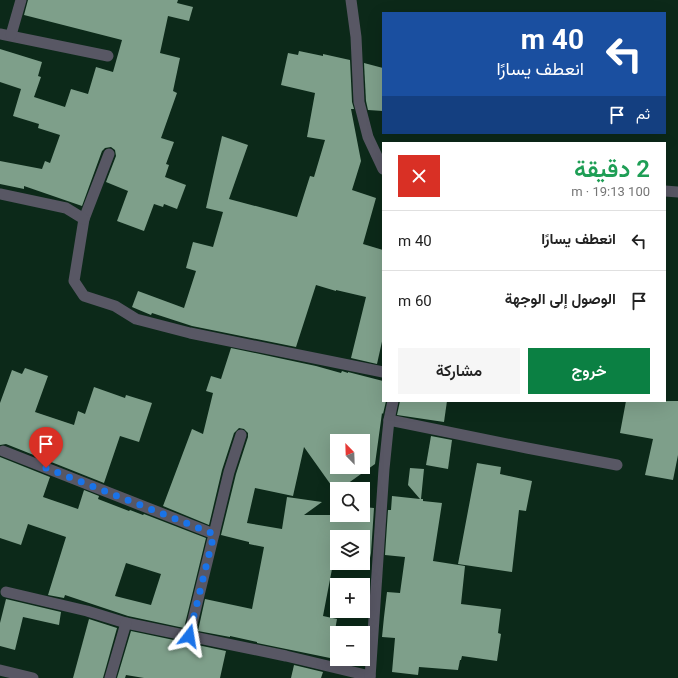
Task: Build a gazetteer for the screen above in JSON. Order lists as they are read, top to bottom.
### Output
{
  "north": "top left",
  "page": {
    "turn": ["40 m", "انعطف يسارًا"],
    "then": "ثم",
    "heading": ["2 دقيقة", "100 m · 19:13"],
    "list": [
      {
        "name": "انعطف يسارًا",
        "value": "40 m"
      },
      {
        "name": "الوصول إلى الوجهة",
        "value": "60 m"
      }
    ],
    "buttons": ["خروج", "مشاركة"],
    "map_buttons": ["+", "−"]
  }
}
